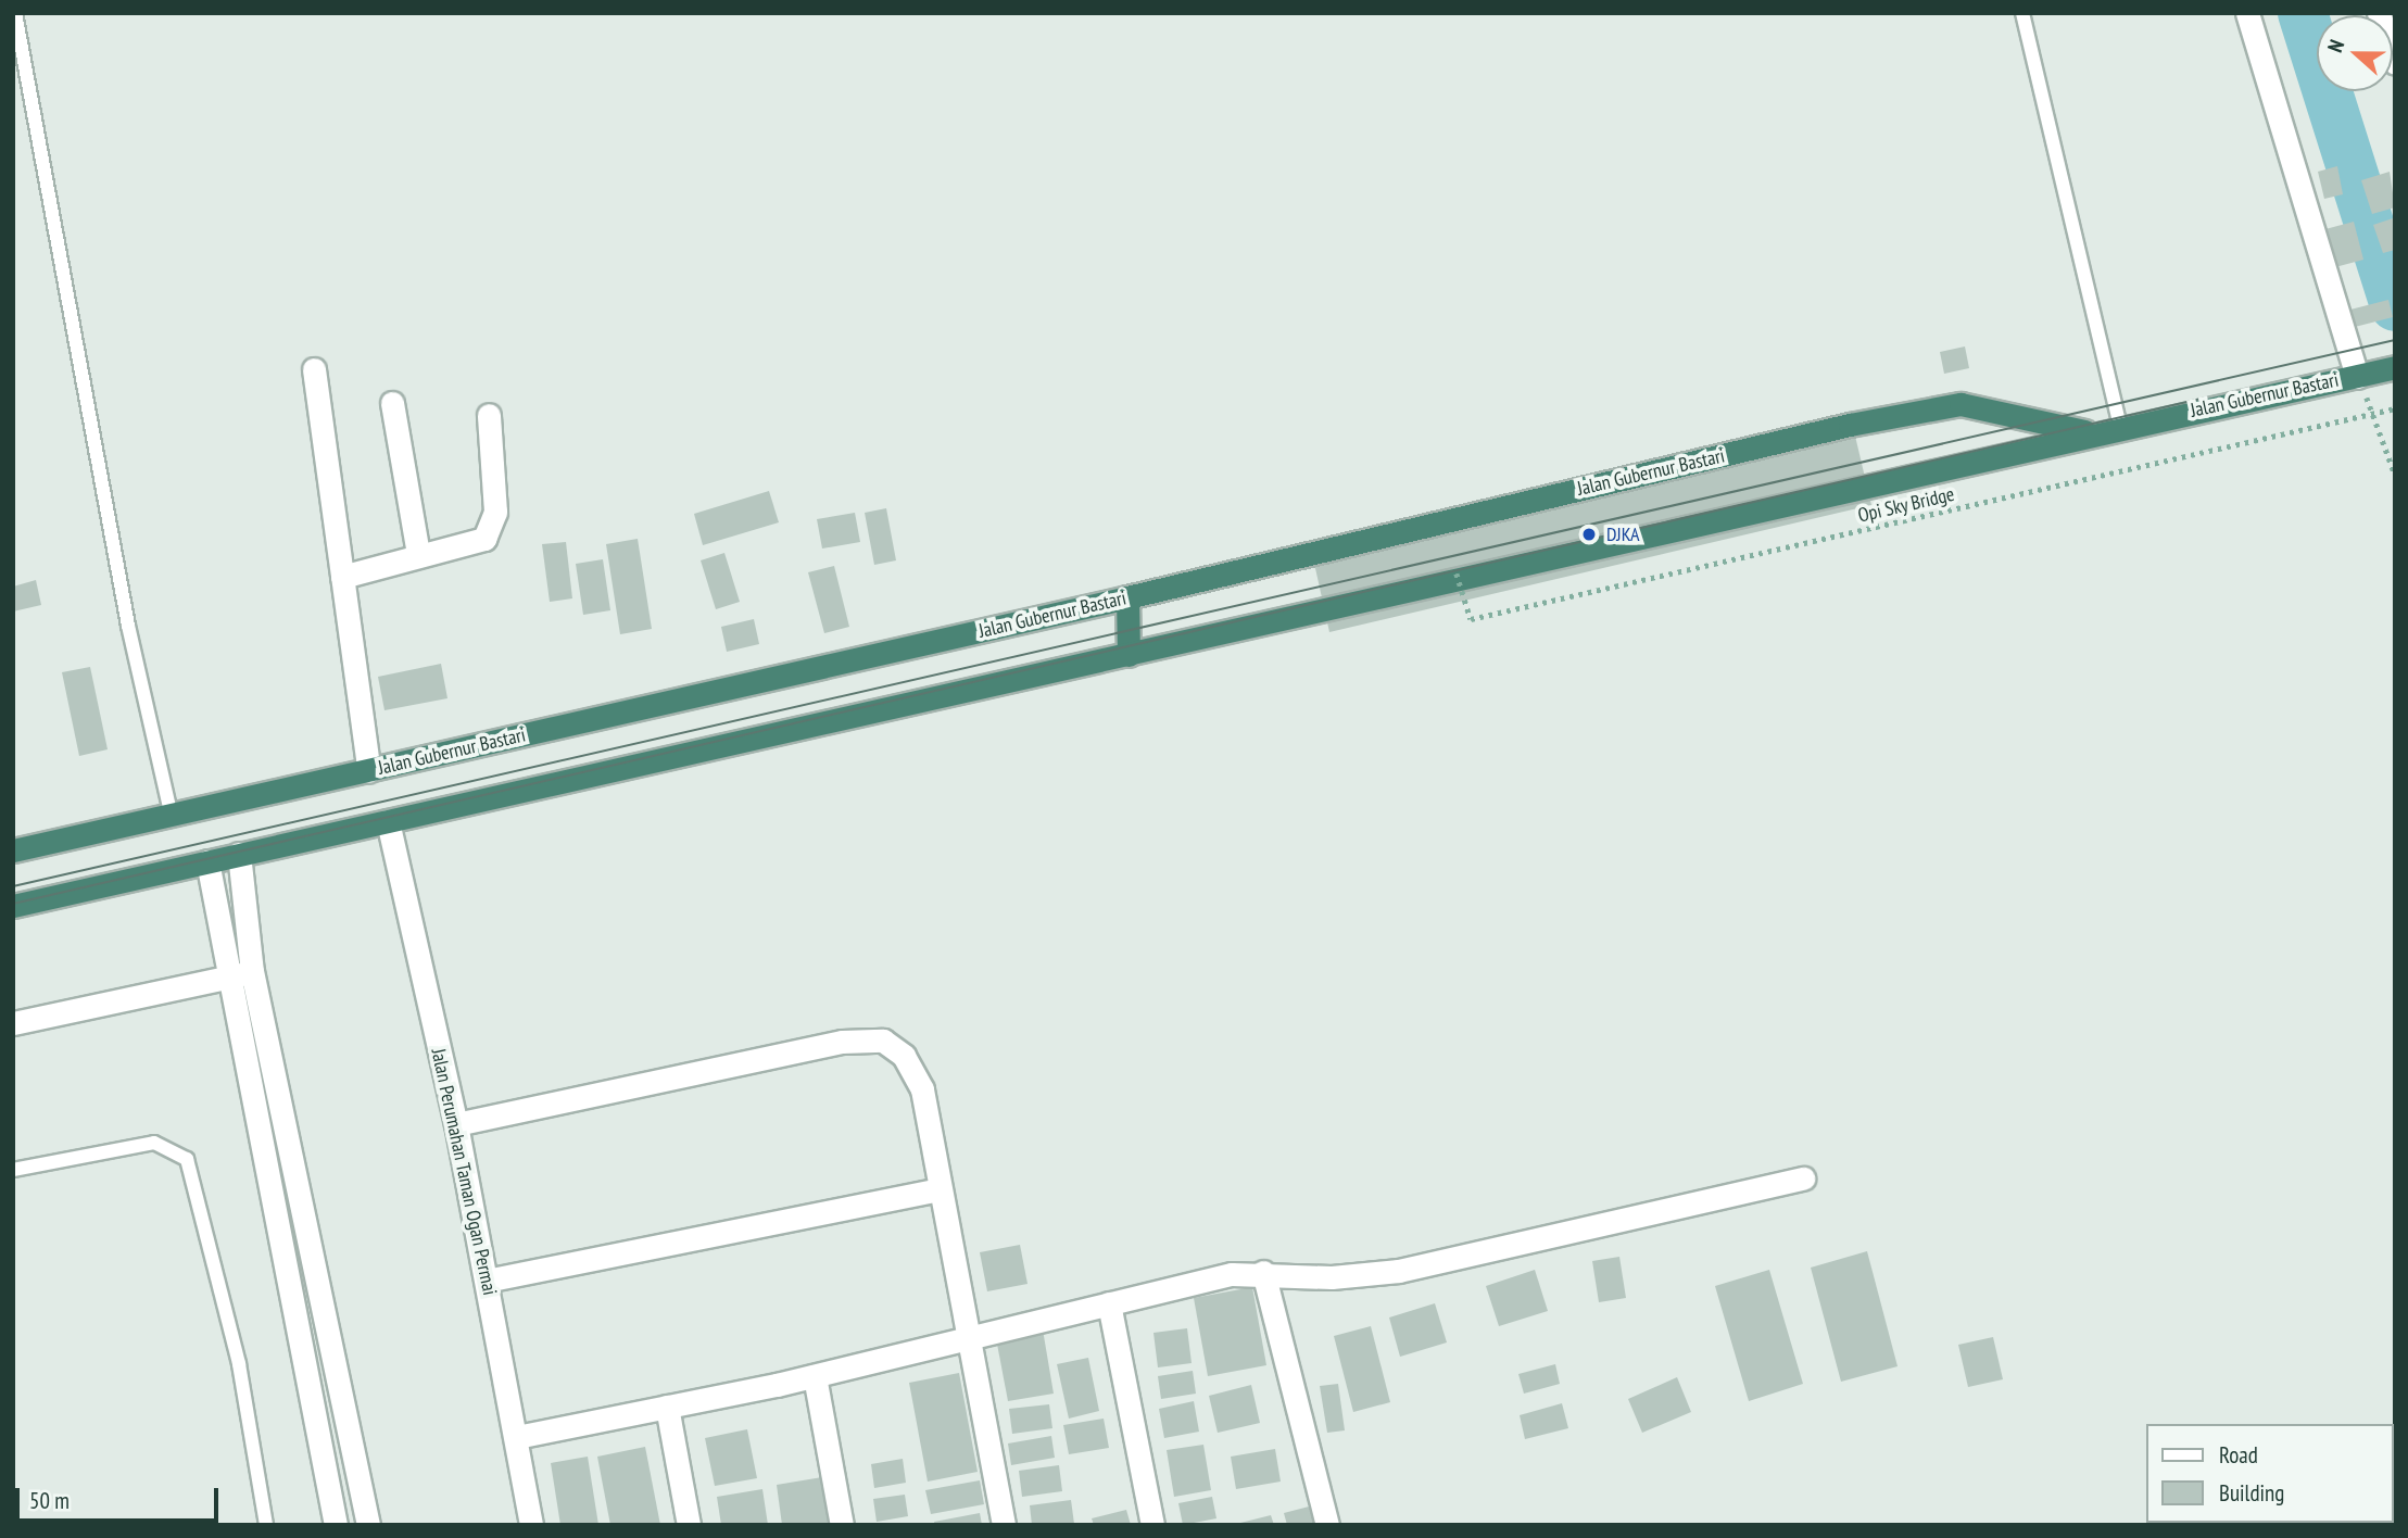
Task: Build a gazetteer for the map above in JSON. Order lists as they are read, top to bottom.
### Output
{
  "streets": {
    "highway": ["Jalan Gubernur Bastari"],
    "street": ["Jalan Perumahan Taman Ogan Permai"],
    "path": ["Opi Sky Bridge"]
  },
  "crossings": [
    ["Jalan Gubernur Bastari", "Jalan Perumahan Taman Ogan Permai"]
  ],
  "places": ["DJKA"],
  "legend": ["Road", "Building"],
  "scale_bar": "50 m",
  "north": "left"
}
